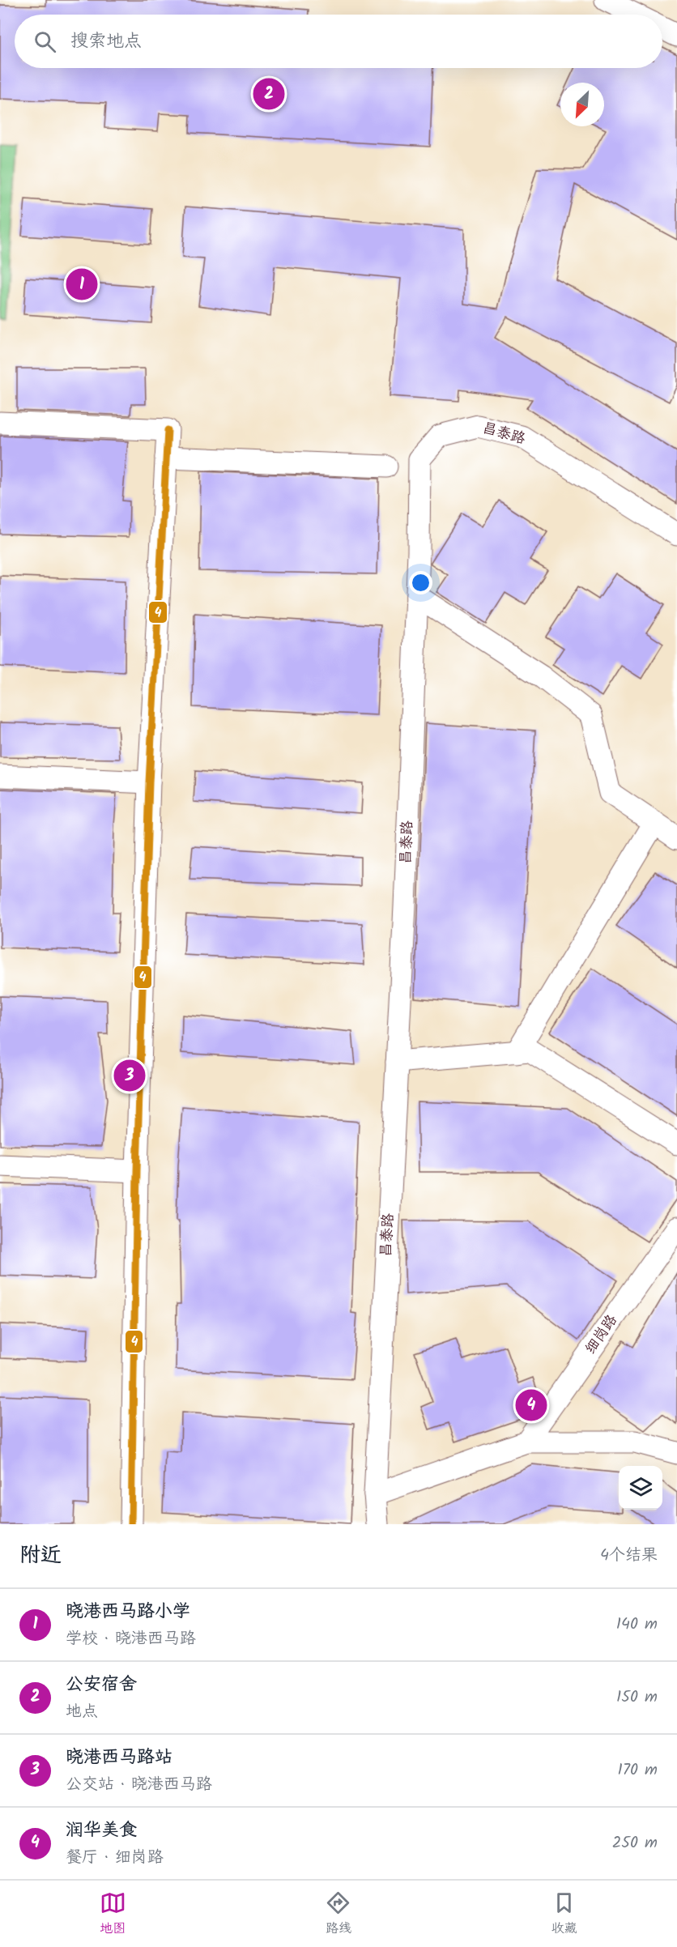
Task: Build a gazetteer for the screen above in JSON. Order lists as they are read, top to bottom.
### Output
{
  "streets": {
    "street": ["昌泰路", "细岗路"]
  },
  "lines": ["transit line 4"],
  "north": "bottom left",
  "page": {
    "search": "搜索地点",
    "pins": [
      "2",
      "1",
      "3",
      "4"
    ],
    "heading": ["附近", "4个结果"],
    "list": [
      {
        "mark": "1",
        "name": "晓港西马路小学",
        "note": "学校 · 晓港西马路",
        "value": "140 m"
      },
      {
        "mark": "2",
        "name": "公安宿舍",
        "note": "地点",
        "value": "150 m"
      },
      {
        "mark": "3",
        "name": "晓港西马路站",
        "note": "公交站 · 晓港西马路",
        "value": "170 m"
      },
      {
        "mark": "4",
        "name": "润华美食",
        "note": "餐厅 · 细岗路",
        "value": "250 m"
      }
    ],
    "nav": ["地图", "路线", "收藏"]
  }
}
